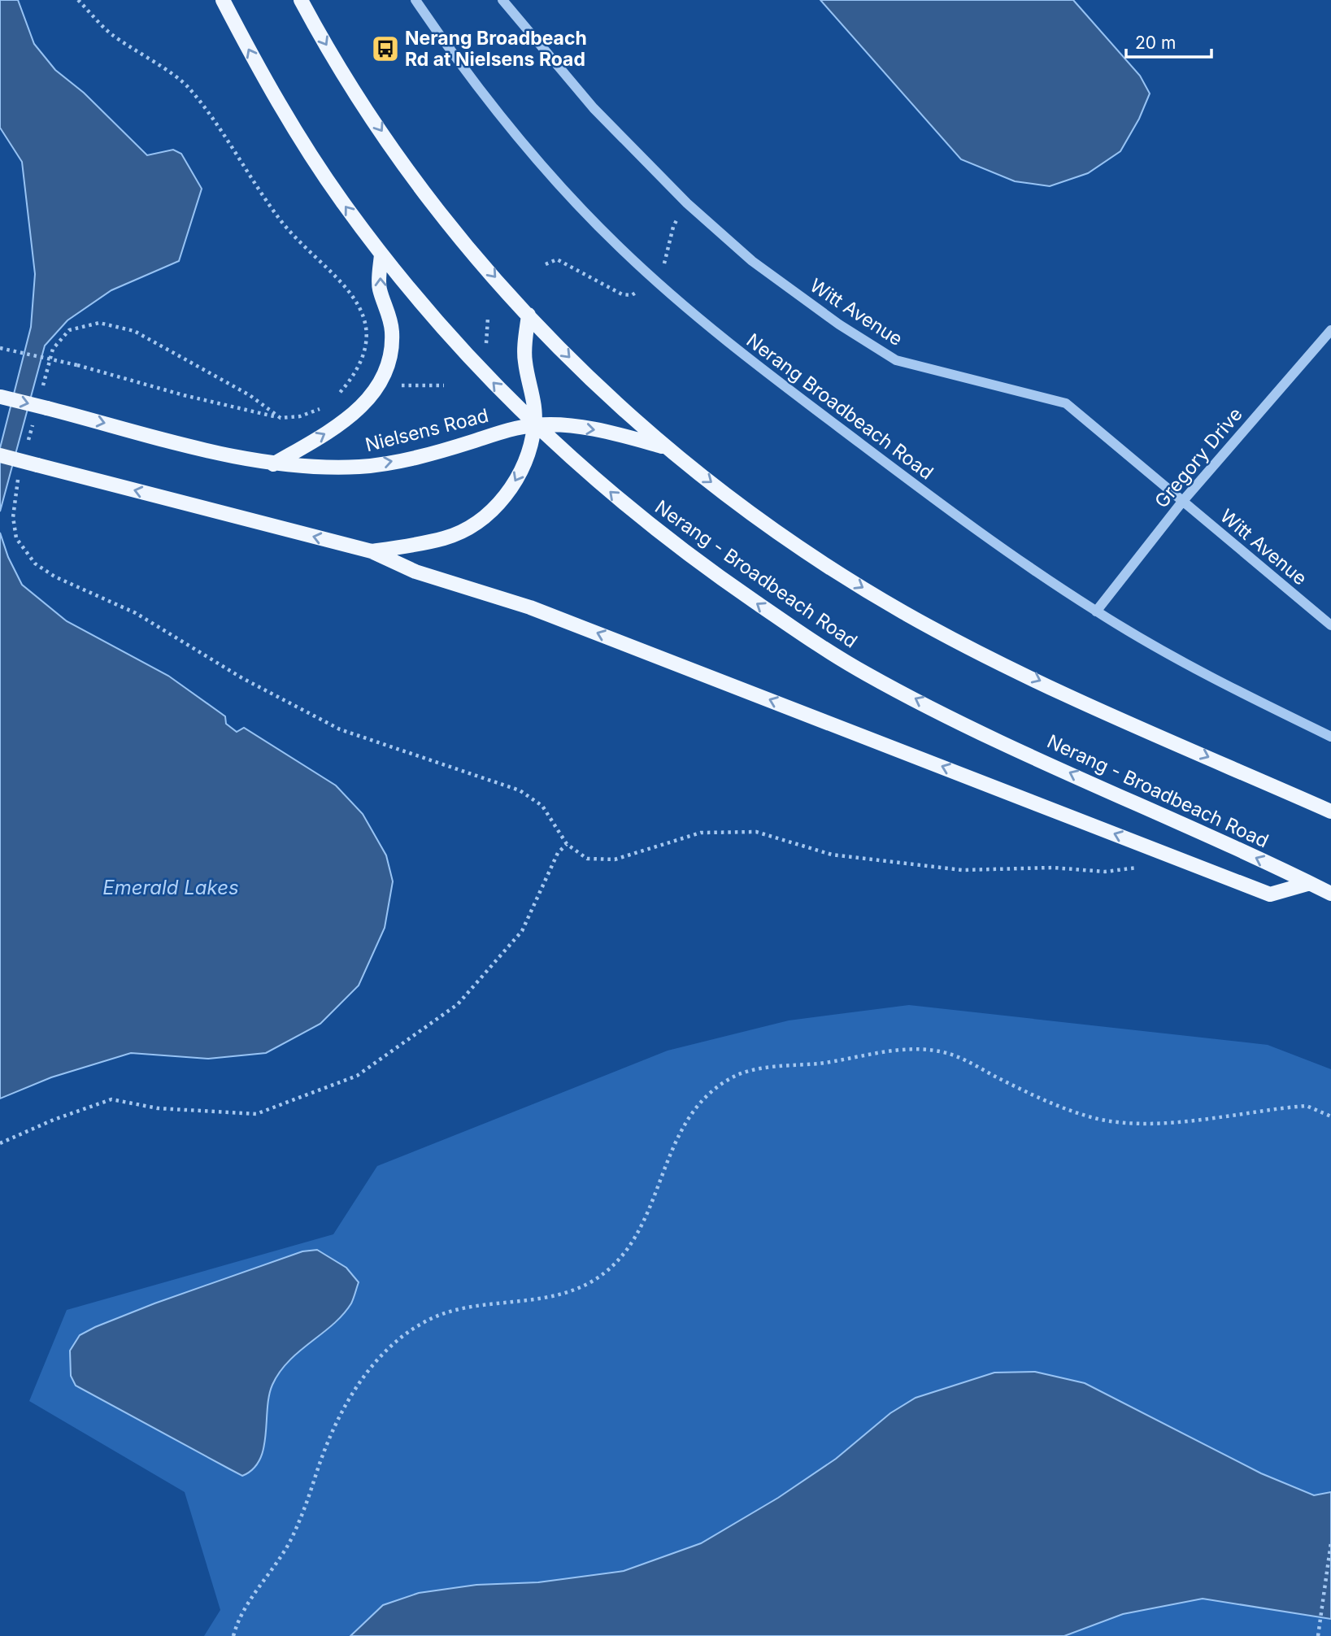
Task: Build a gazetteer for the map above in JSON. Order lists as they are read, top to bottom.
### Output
{
  "streets": {
    "main road": ["Nielsens Road", "Nerang - Broadbeach Road"],
    "street": ["Witt Avenue", "Nerang Broadbeach Road", "Gregory Drive"]
  },
  "crossings": [
    ["Witt Avenue", "Gregory Drive"],
    ["Nerang Broadbeach Road", "Gregory Drive"],
    ["Nielsens Road", "Nerang - Broadbeach Road"]
  ],
  "water": ["Emerald Lakes"],
  "places": {
    "bus stop": ["Nerang Broadbeach Rd at Nielsens Road"]
  },
  "scale_bar": "20 m"
}
